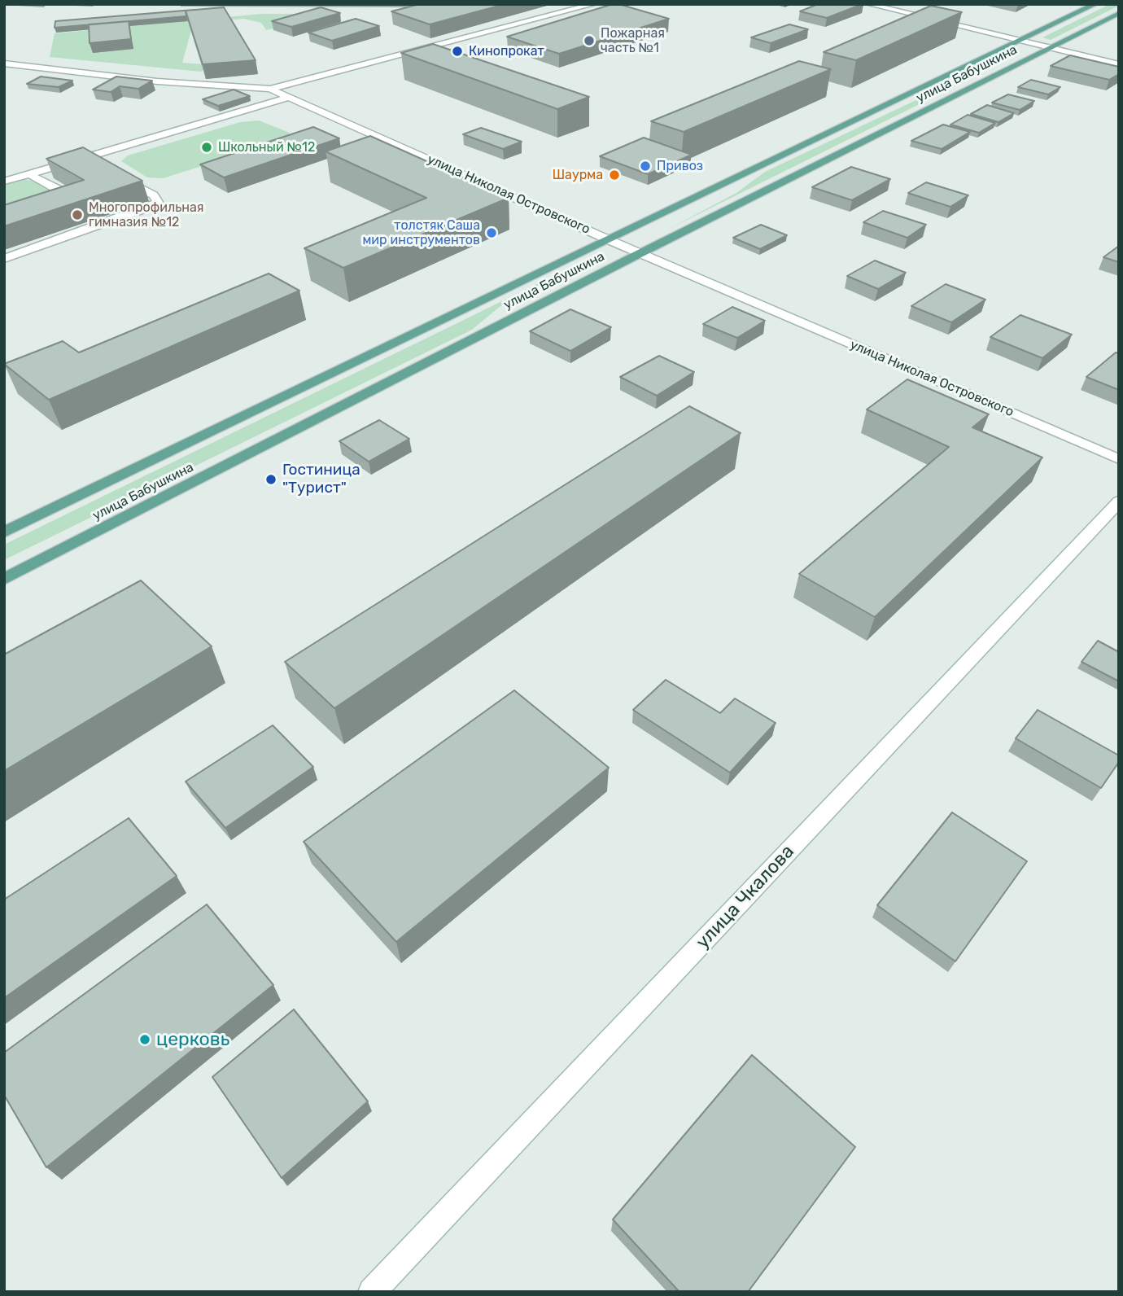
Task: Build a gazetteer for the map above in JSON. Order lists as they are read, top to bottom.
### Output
{
  "streets": {
    "main road": ["улица Бабушкина"],
    "street": ["улица Николая Островского", "улица Чкалова"]
  },
  "crossings": [
    ["улица Бабушкина", "улица Николая Островского"]
  ],
  "places": [
    "Пожарная часть №1",
    "Кинопрокат",
    "Школьный №12",
    "Привоз",
    "Шаурма",
    "Многопрофильная гимназия №12",
    "толстяк Саша мир инструментов",
    "Гостиница \"Турист\"",
    "церковь"
  ]
}
